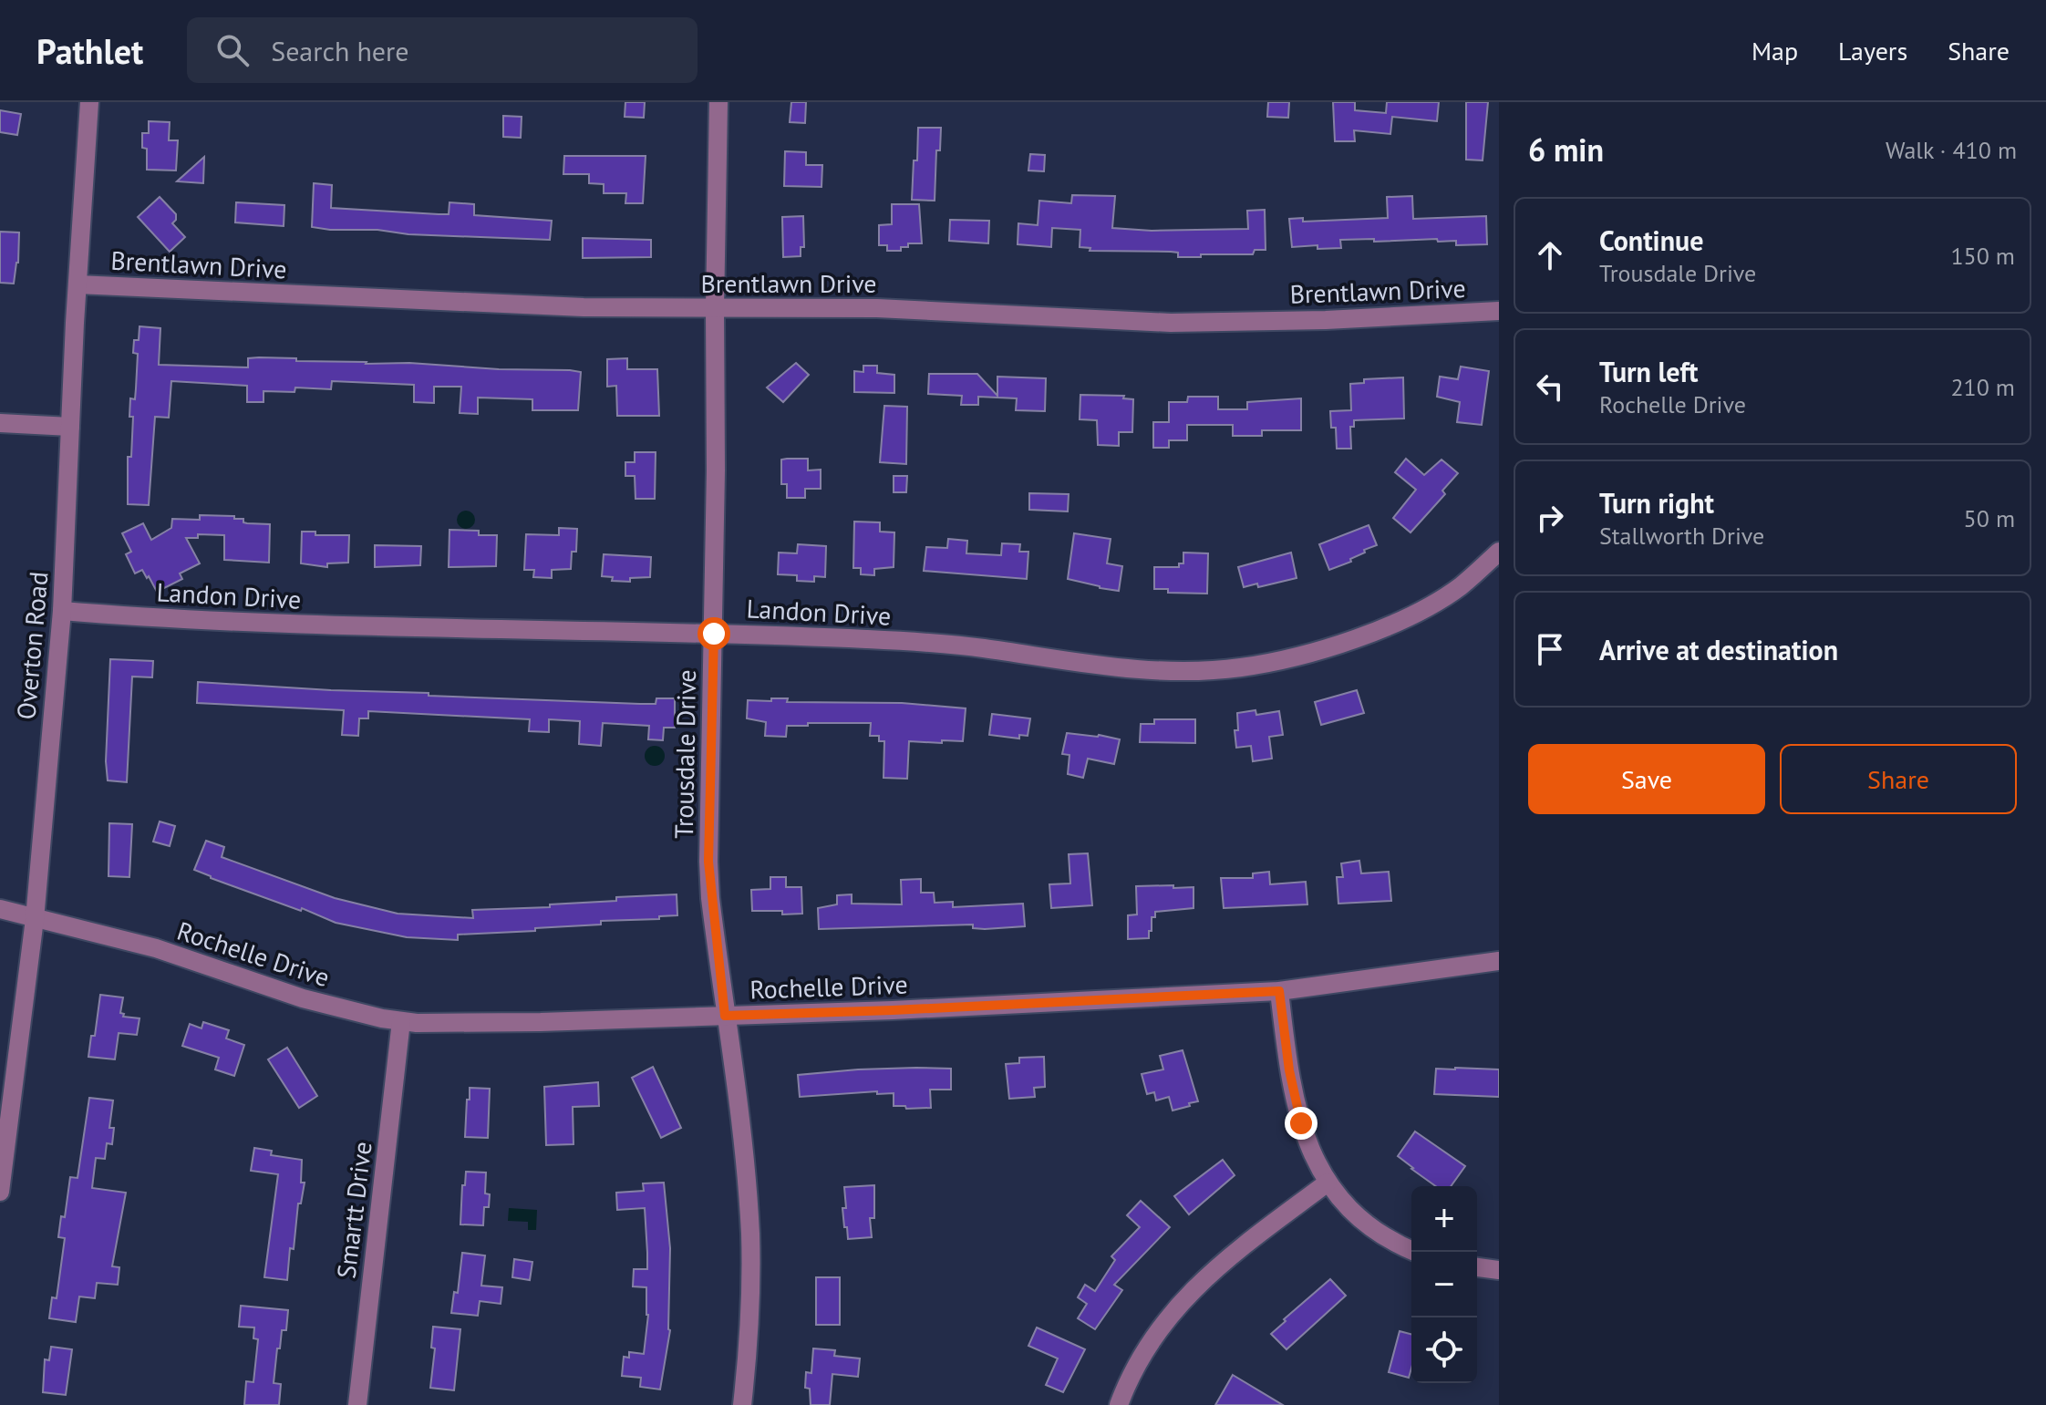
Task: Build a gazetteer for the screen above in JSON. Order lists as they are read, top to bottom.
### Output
{
  "streets": {
    "street": [
      "Brentlawn Drive",
      "Landon Drive",
      "Overton Road",
      "Trousdale Drive",
      "Rochelle Drive",
      "Smartt Drive"
    ]
  },
  "crossings": [
    ["Brentlawn Drive", "Overton Road"],
    ["Brentlawn Drive", "Trousdale Drive"],
    ["Landon Drive", "Overton Road"],
    ["Landon Drive", "Trousdale Drive"],
    ["Overton Road", "Rochelle Drive"],
    ["Trousdale Drive", "Rochelle Drive"],
    ["Rochelle Drive", "Smartt Drive"]
  ],
  "page": {
    "header": "Pathlet",
    "search": "Search here",
    "nav": ["Map", "Layers", "Share"],
    "heading": ["6 min", "Walk · 410 m"],
    "list": [
      ["Continue", "Trousdale Drive", "150 m"],
      ["Turn left", "Rochelle Drive", "210 m"],
      ["Turn right", "Stallworth Drive", "50 m"],
      "Arrive at destination"
    ],
    "buttons": ["Save", "Share"],
    "map_buttons": ["+", "−"]
  }
}
